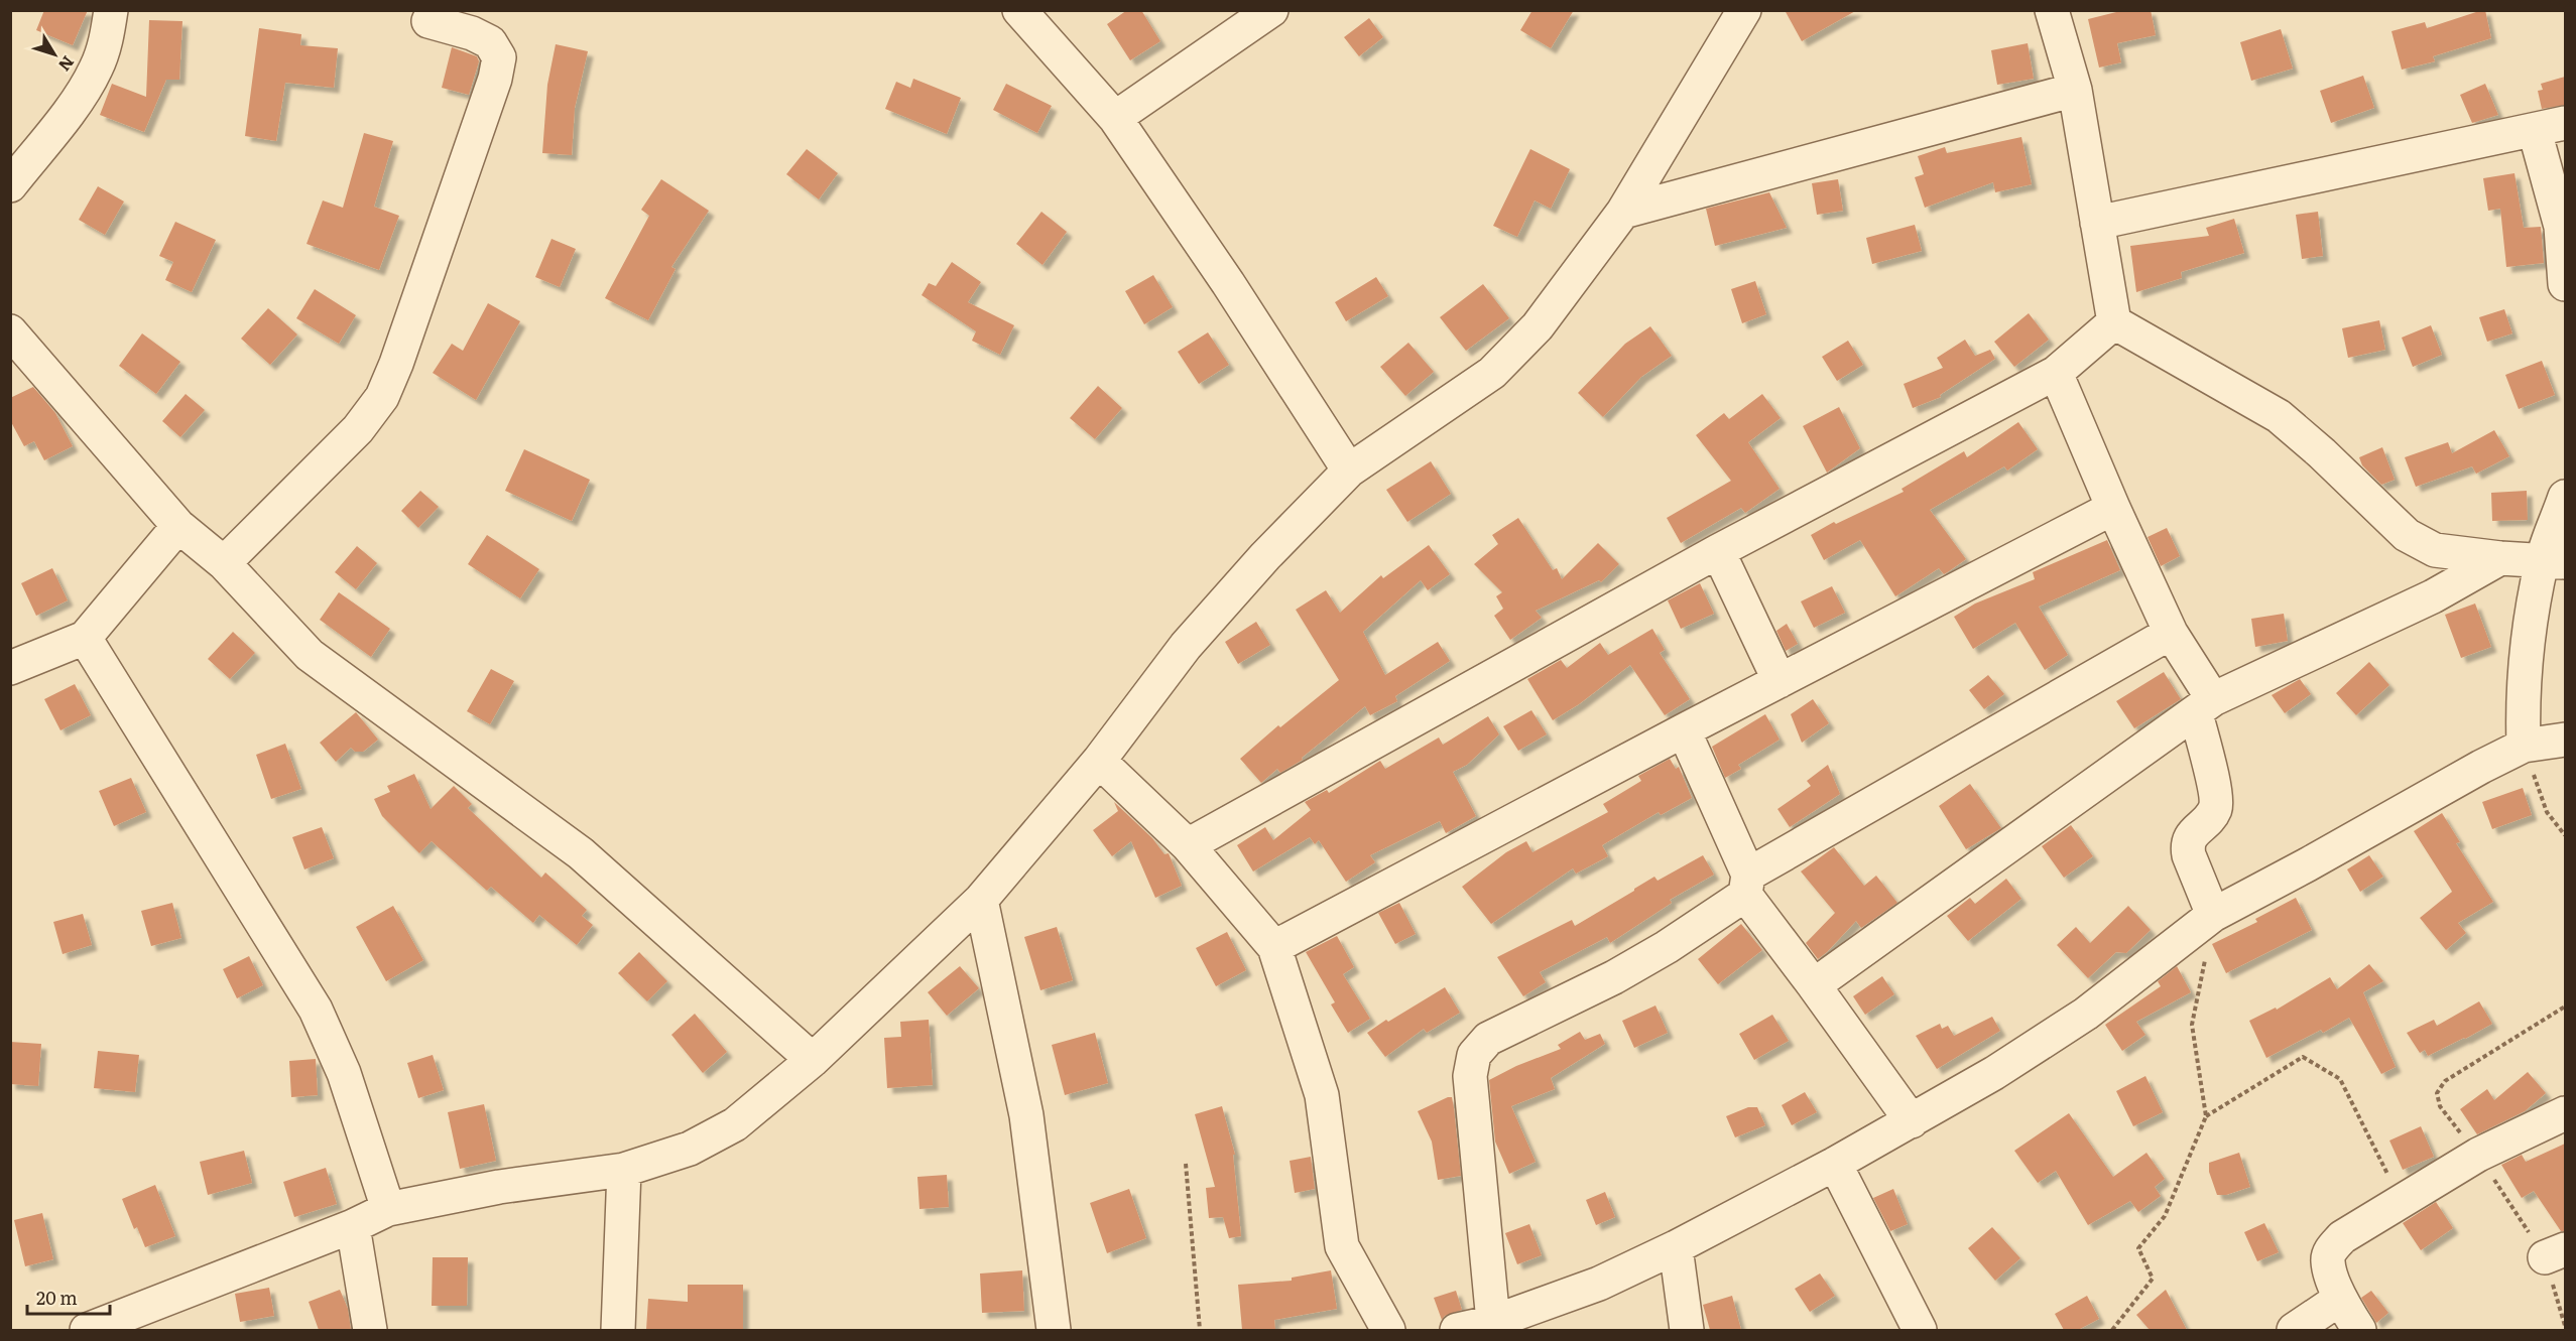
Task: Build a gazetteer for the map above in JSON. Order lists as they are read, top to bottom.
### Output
{
  "scale_bar": "20 m",
  "north": "bottom right"
}
